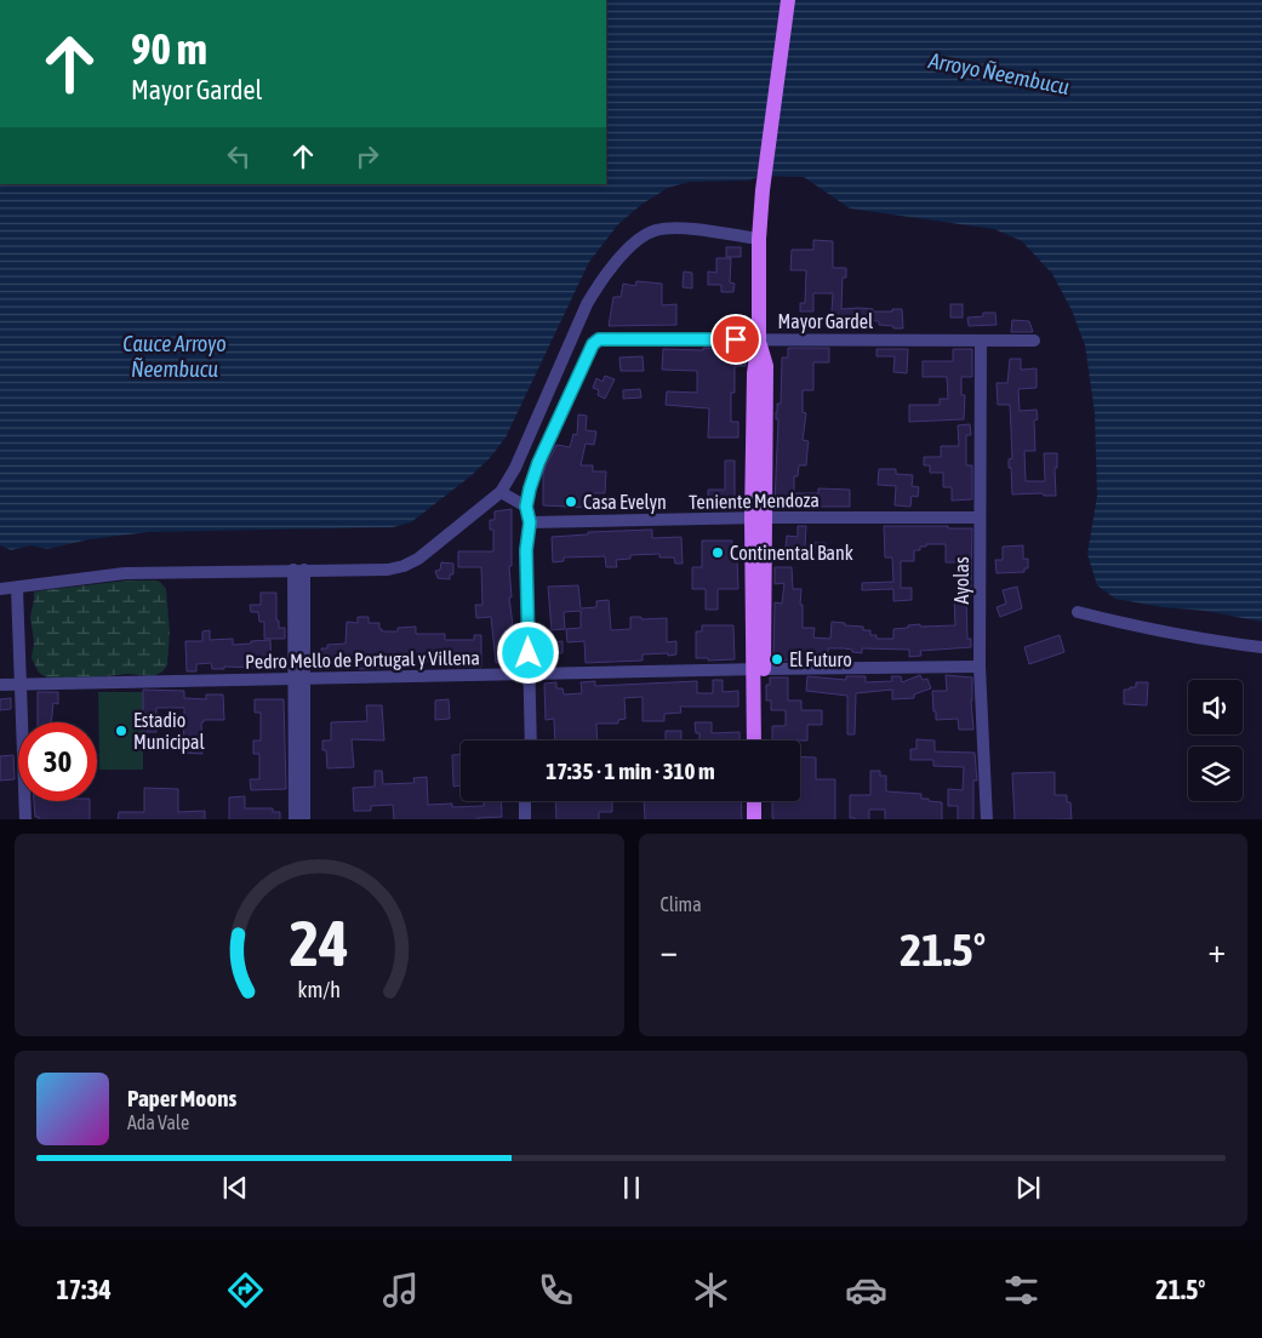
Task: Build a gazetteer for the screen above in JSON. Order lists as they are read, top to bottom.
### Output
{
  "streets": {
    "street": [
      "Mayor Gardel",
      "Teniente Mendoza",
      "Ayolas",
      "Pedro Mello de Portugal y Villena"
    ]
  },
  "crossings": [
    ["Mayor Gardel", "Teniente Mendoza"],
    ["Mayor Gardel", "Ayolas"],
    ["Mayor Gardel", "Pedro Mello de Portugal y Villena"],
    ["Teniente Mendoza", "Ayolas"],
    ["Ayolas", "Pedro Mello de Portugal y Villena"]
  ],
  "water": ["Arroyo Ñeembucu", "Cauce Arroyo Ñeembucu"],
  "places": [
    "Casa Evelyn",
    "Continental Bank",
    "El Futuro",
    "Estadio Municipal"
  ],
  "page": {
    "turn": ["90 m", "Mayor Gardel"],
    "limit": "30",
    "trip": "17:35 · 1 min · 310 m",
    "tile": "Clima",
    "heat": ["−", "21.5°", "+"],
    "song": ["Paper Moons", "Ada Vale"],
    "tabs": ["17:34", "21.5°"],
    "gauge": ["24", "km/h"]
  }
}
